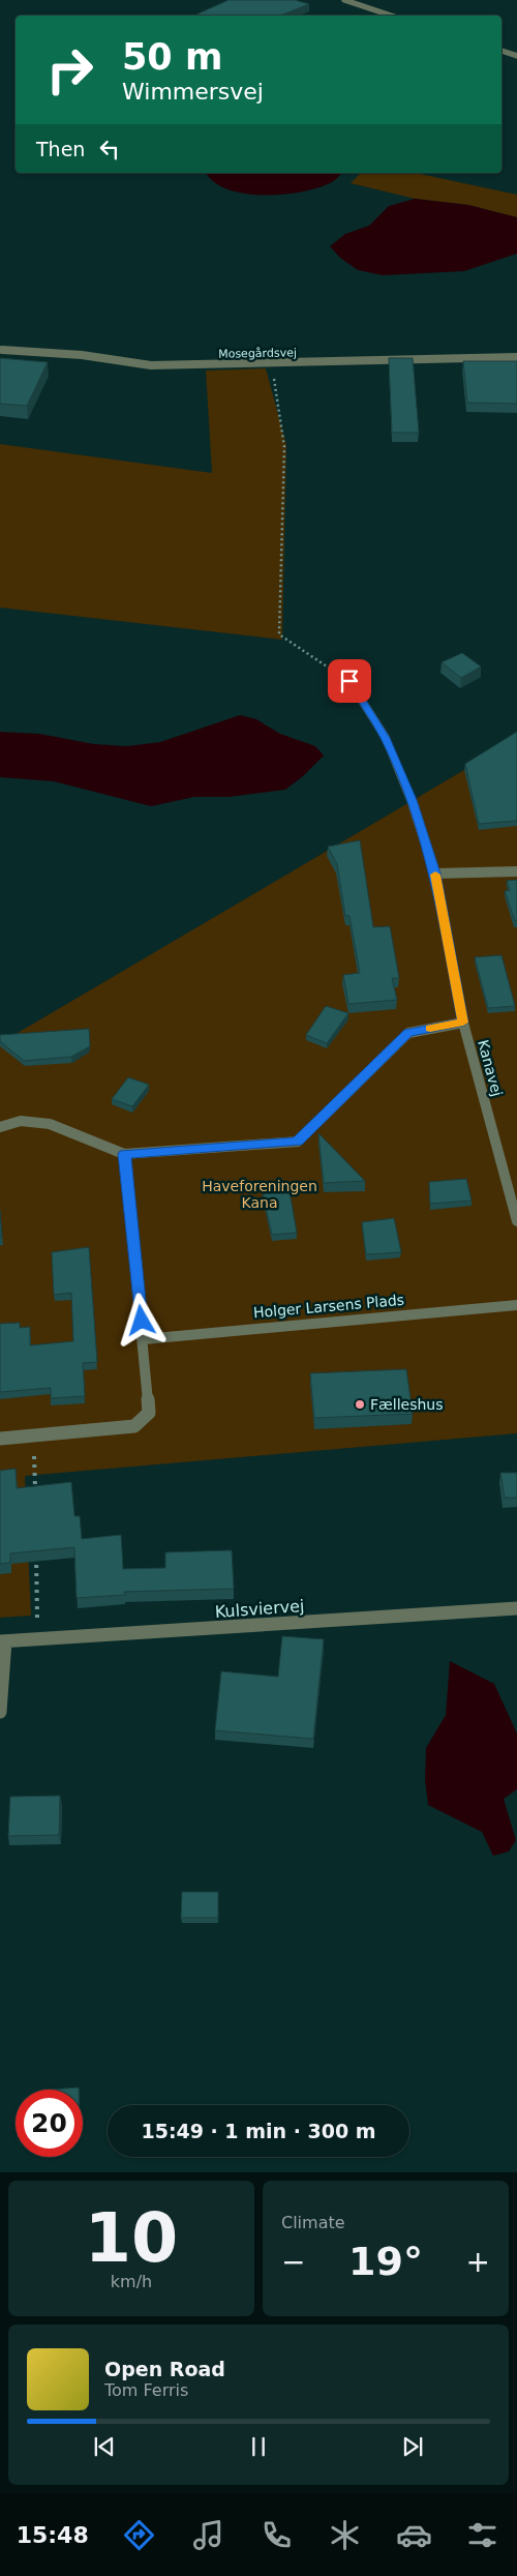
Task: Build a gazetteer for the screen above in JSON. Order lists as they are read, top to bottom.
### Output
{
  "streets": {
    "street": [
      "Mosegårdsvej",
      "Kanavej",
      "Holger Larsens Plads",
      "Kulsviervej"
    ]
  },
  "parks": ["Haveforeningen Kana"],
  "places": ["Fælleshus"],
  "page": {
    "turn": ["50 m", "Wimmersvej"],
    "then": "Then",
    "limit": "20",
    "trip": "15:49 · 1 min · 300 m",
    "tile": [
      ["10", "km/h"],
      "Climate"
    ],
    "heat": ["−", "19°", "+"],
    "song": ["Open Road", "Tom Ferris"],
    "tabs": "15:48"
  }
}
